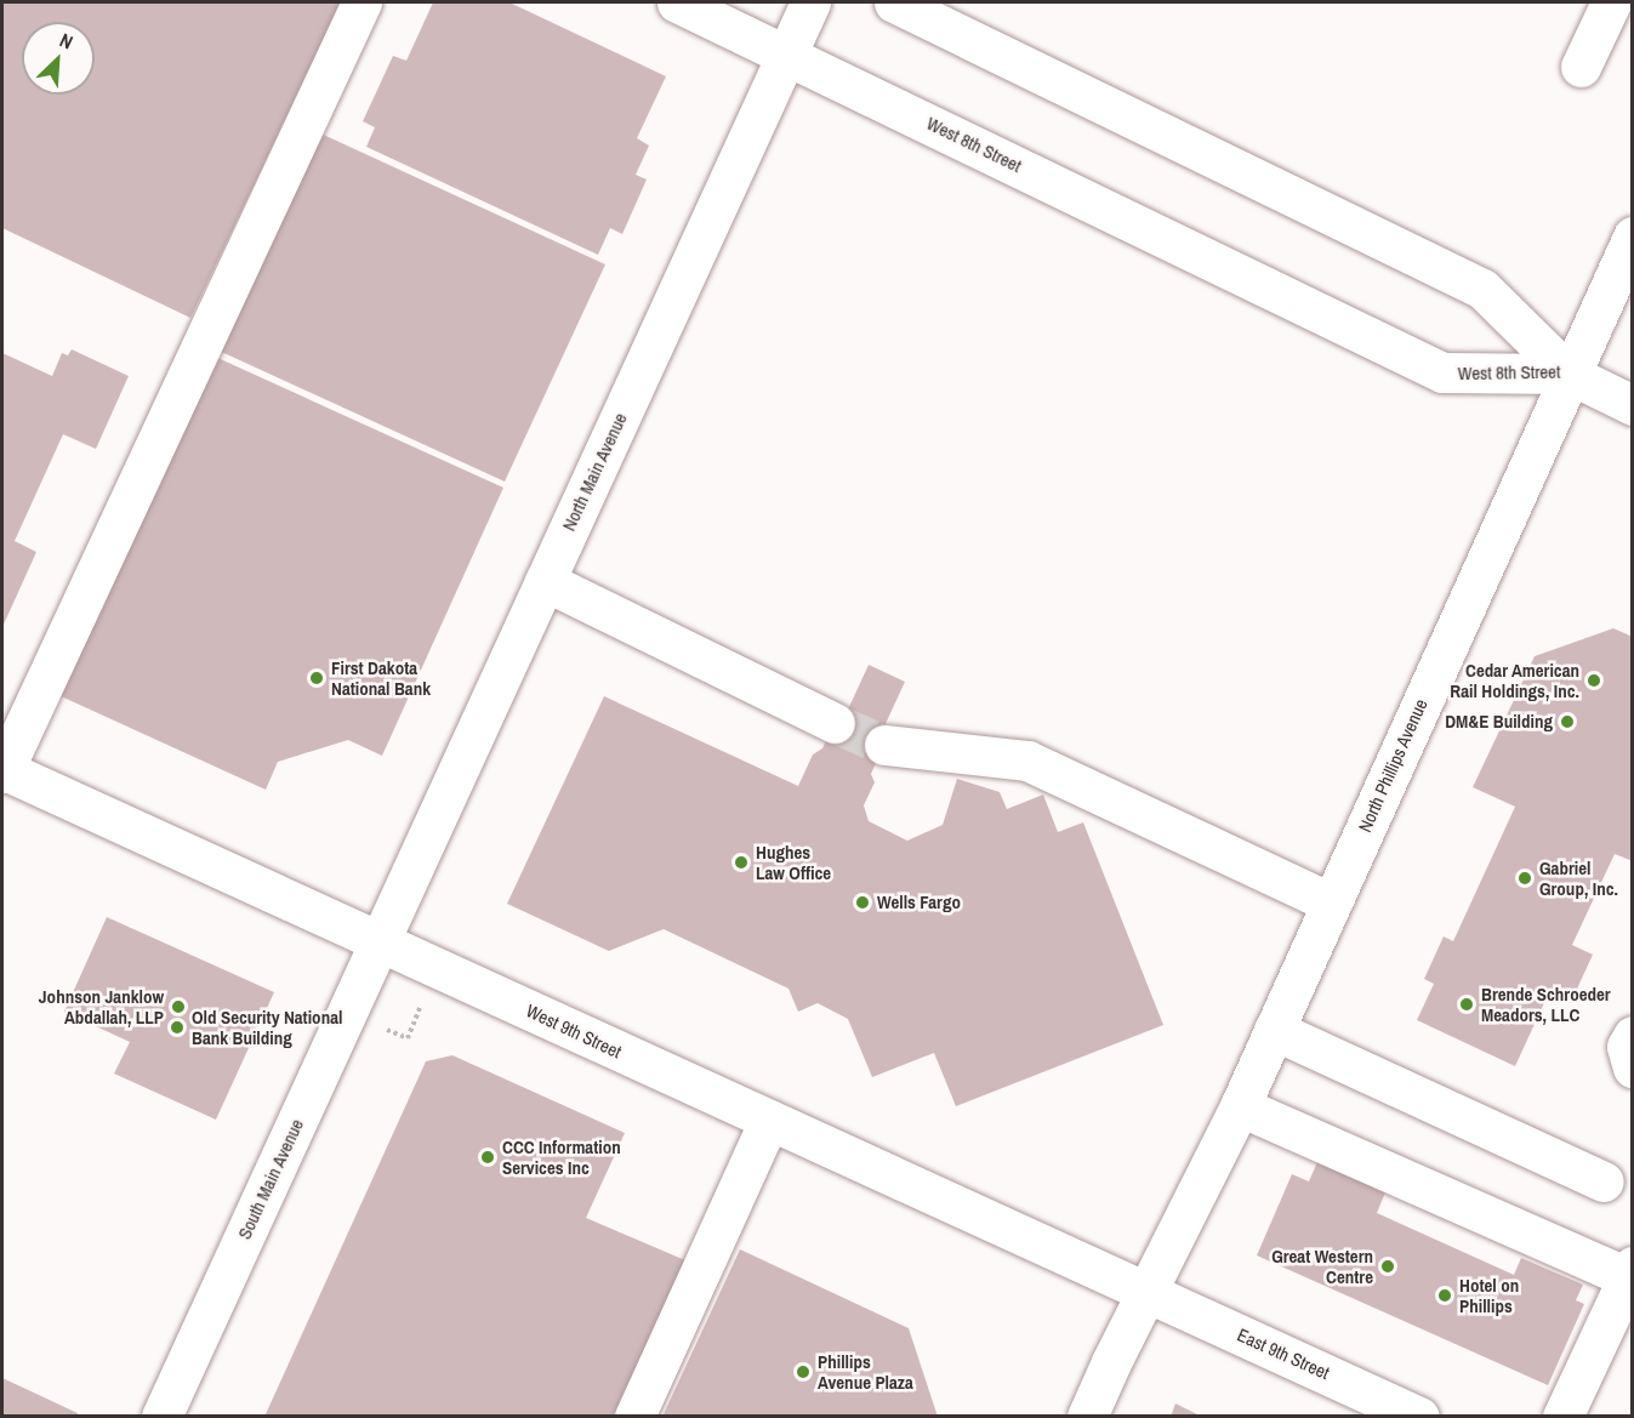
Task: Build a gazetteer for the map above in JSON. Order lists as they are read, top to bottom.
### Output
{
  "streets": {
    "street": [
      "West 8th Street",
      "North Main Avenue",
      "North Phillips Avenue",
      "West 9th Street",
      "South Main Avenue",
      "East 9th Street"
    ]
  },
  "crossings": [
    ["West 8th Street", "North Main Avenue"],
    ["West 8th Street", "North Phillips Avenue"],
    ["North Main Avenue", "West 9th Street"],
    ["North Main Avenue", "South Main Avenue"],
    ["North Phillips Avenue", "West 9th Street"],
    ["North Phillips Avenue", "East 9th Street"],
    ["West 9th Street", "South Main Avenue"],
    ["West 9th Street", "East 9th Street"]
  ],
  "places": [
    "First Dakota National Bank",
    "Cedar American Rail Holdings, Inc.",
    "DM&E Building",
    "Hughes Law Office",
    "Gabriel Group, Inc.",
    "Wells Fargo",
    "Brende Schroeder Meadors, LLC",
    "Johnson Janklow Abdallah, LLP",
    "Old Security National Bank Building",
    "CCC Information Services Inc",
    "Great Western Centre",
    "Hotel on Phillips",
    "Phillips Avenue Plaza"
  ],
  "north": "top right"
}
